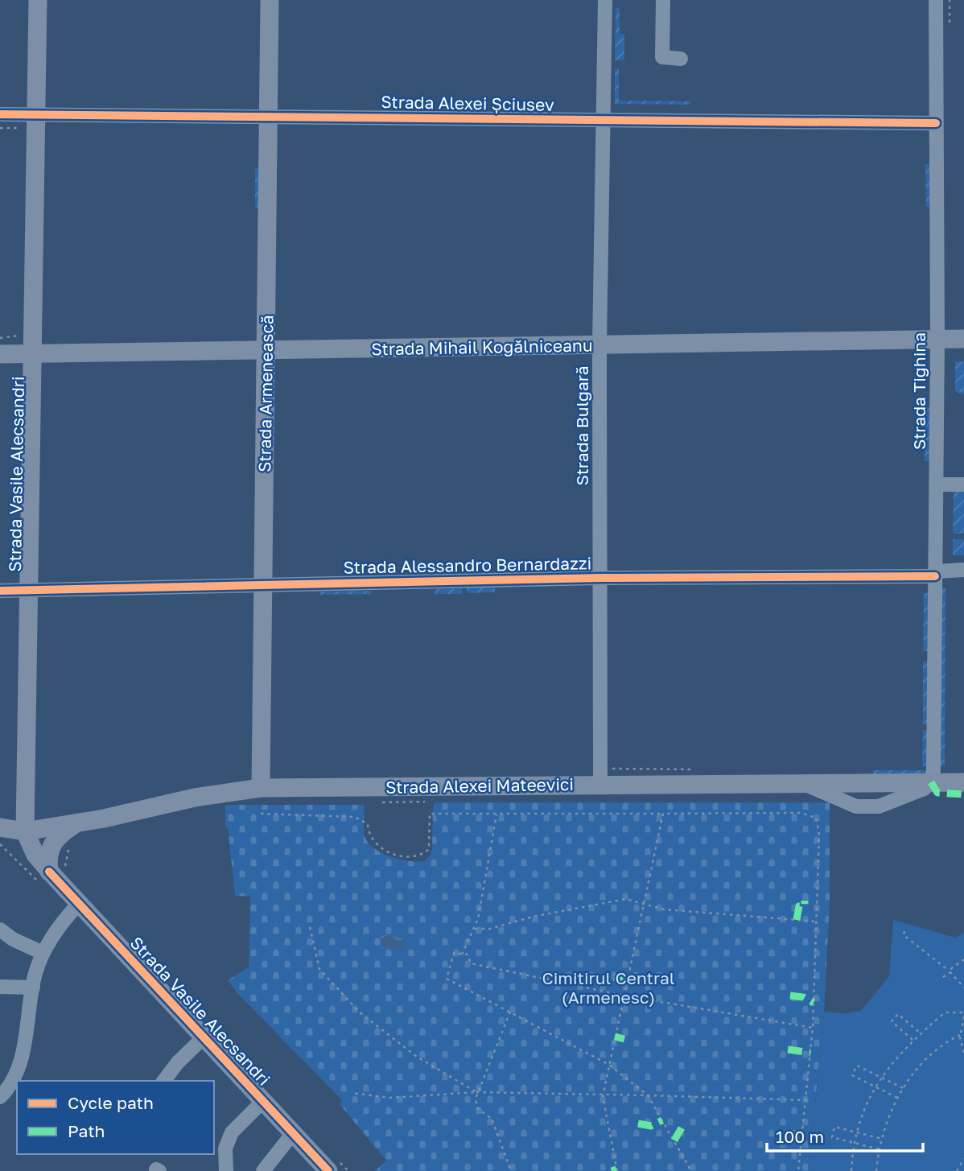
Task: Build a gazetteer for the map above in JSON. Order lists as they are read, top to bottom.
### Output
{
  "streets": {
    "main road": [
      "Strada Mihail Kogălniceanu",
      "Strada Armenească",
      "Strada Vasile Alecsandri",
      "Strada Alexei Mateevici"
    ],
    "street": [
      "Strada Alexei Șciusev",
      "Strada Tighina",
      "Strada Bulgară",
      "Strada Alessandro Bernardazzi"
    ]
  },
  "crossings": [
    ["Strada Alexei Șciusev", "Strada Tighina"],
    ["Strada Alexei Șciusev", "Strada Armenească"],
    ["Strada Alexei Șciusev", "Strada Bulgară"],
    ["Strada Alexei Șciusev", "Strada Vasile Alecsandri"],
    ["Strada Mihail Kogălniceanu", "Strada Tighina"],
    ["Strada Mihail Kogălniceanu", "Strada Armenească"],
    ["Strada Mihail Kogălniceanu", "Strada Bulgară"],
    ["Strada Mihail Kogălniceanu", "Strada Vasile Alecsandri"],
    ["Strada Tighina", "Strada Alessandro Bernardazzi"],
    ["Strada Tighina", "Strada Alexei Mateevici"],
    ["Strada Armenească", "Strada Alessandro Bernardazzi"],
    ["Strada Armenească", "Strada Alexei Mateevici"],
    ["Strada Bulgară", "Strada Alessandro Bernardazzi"],
    ["Strada Bulgară", "Strada Alexei Mateevici"],
    ["Strada Vasile Alecsandri", "Strada Alessandro Bernardazzi"],
    ["Strada Vasile Alecsandri", "Strada Alexei Mateevici"]
  ],
  "parks": ["Cimitirul Central (Armenesc)"],
  "legend": ["Cycle path", "Path"],
  "scale_bar": "100 m"
}
